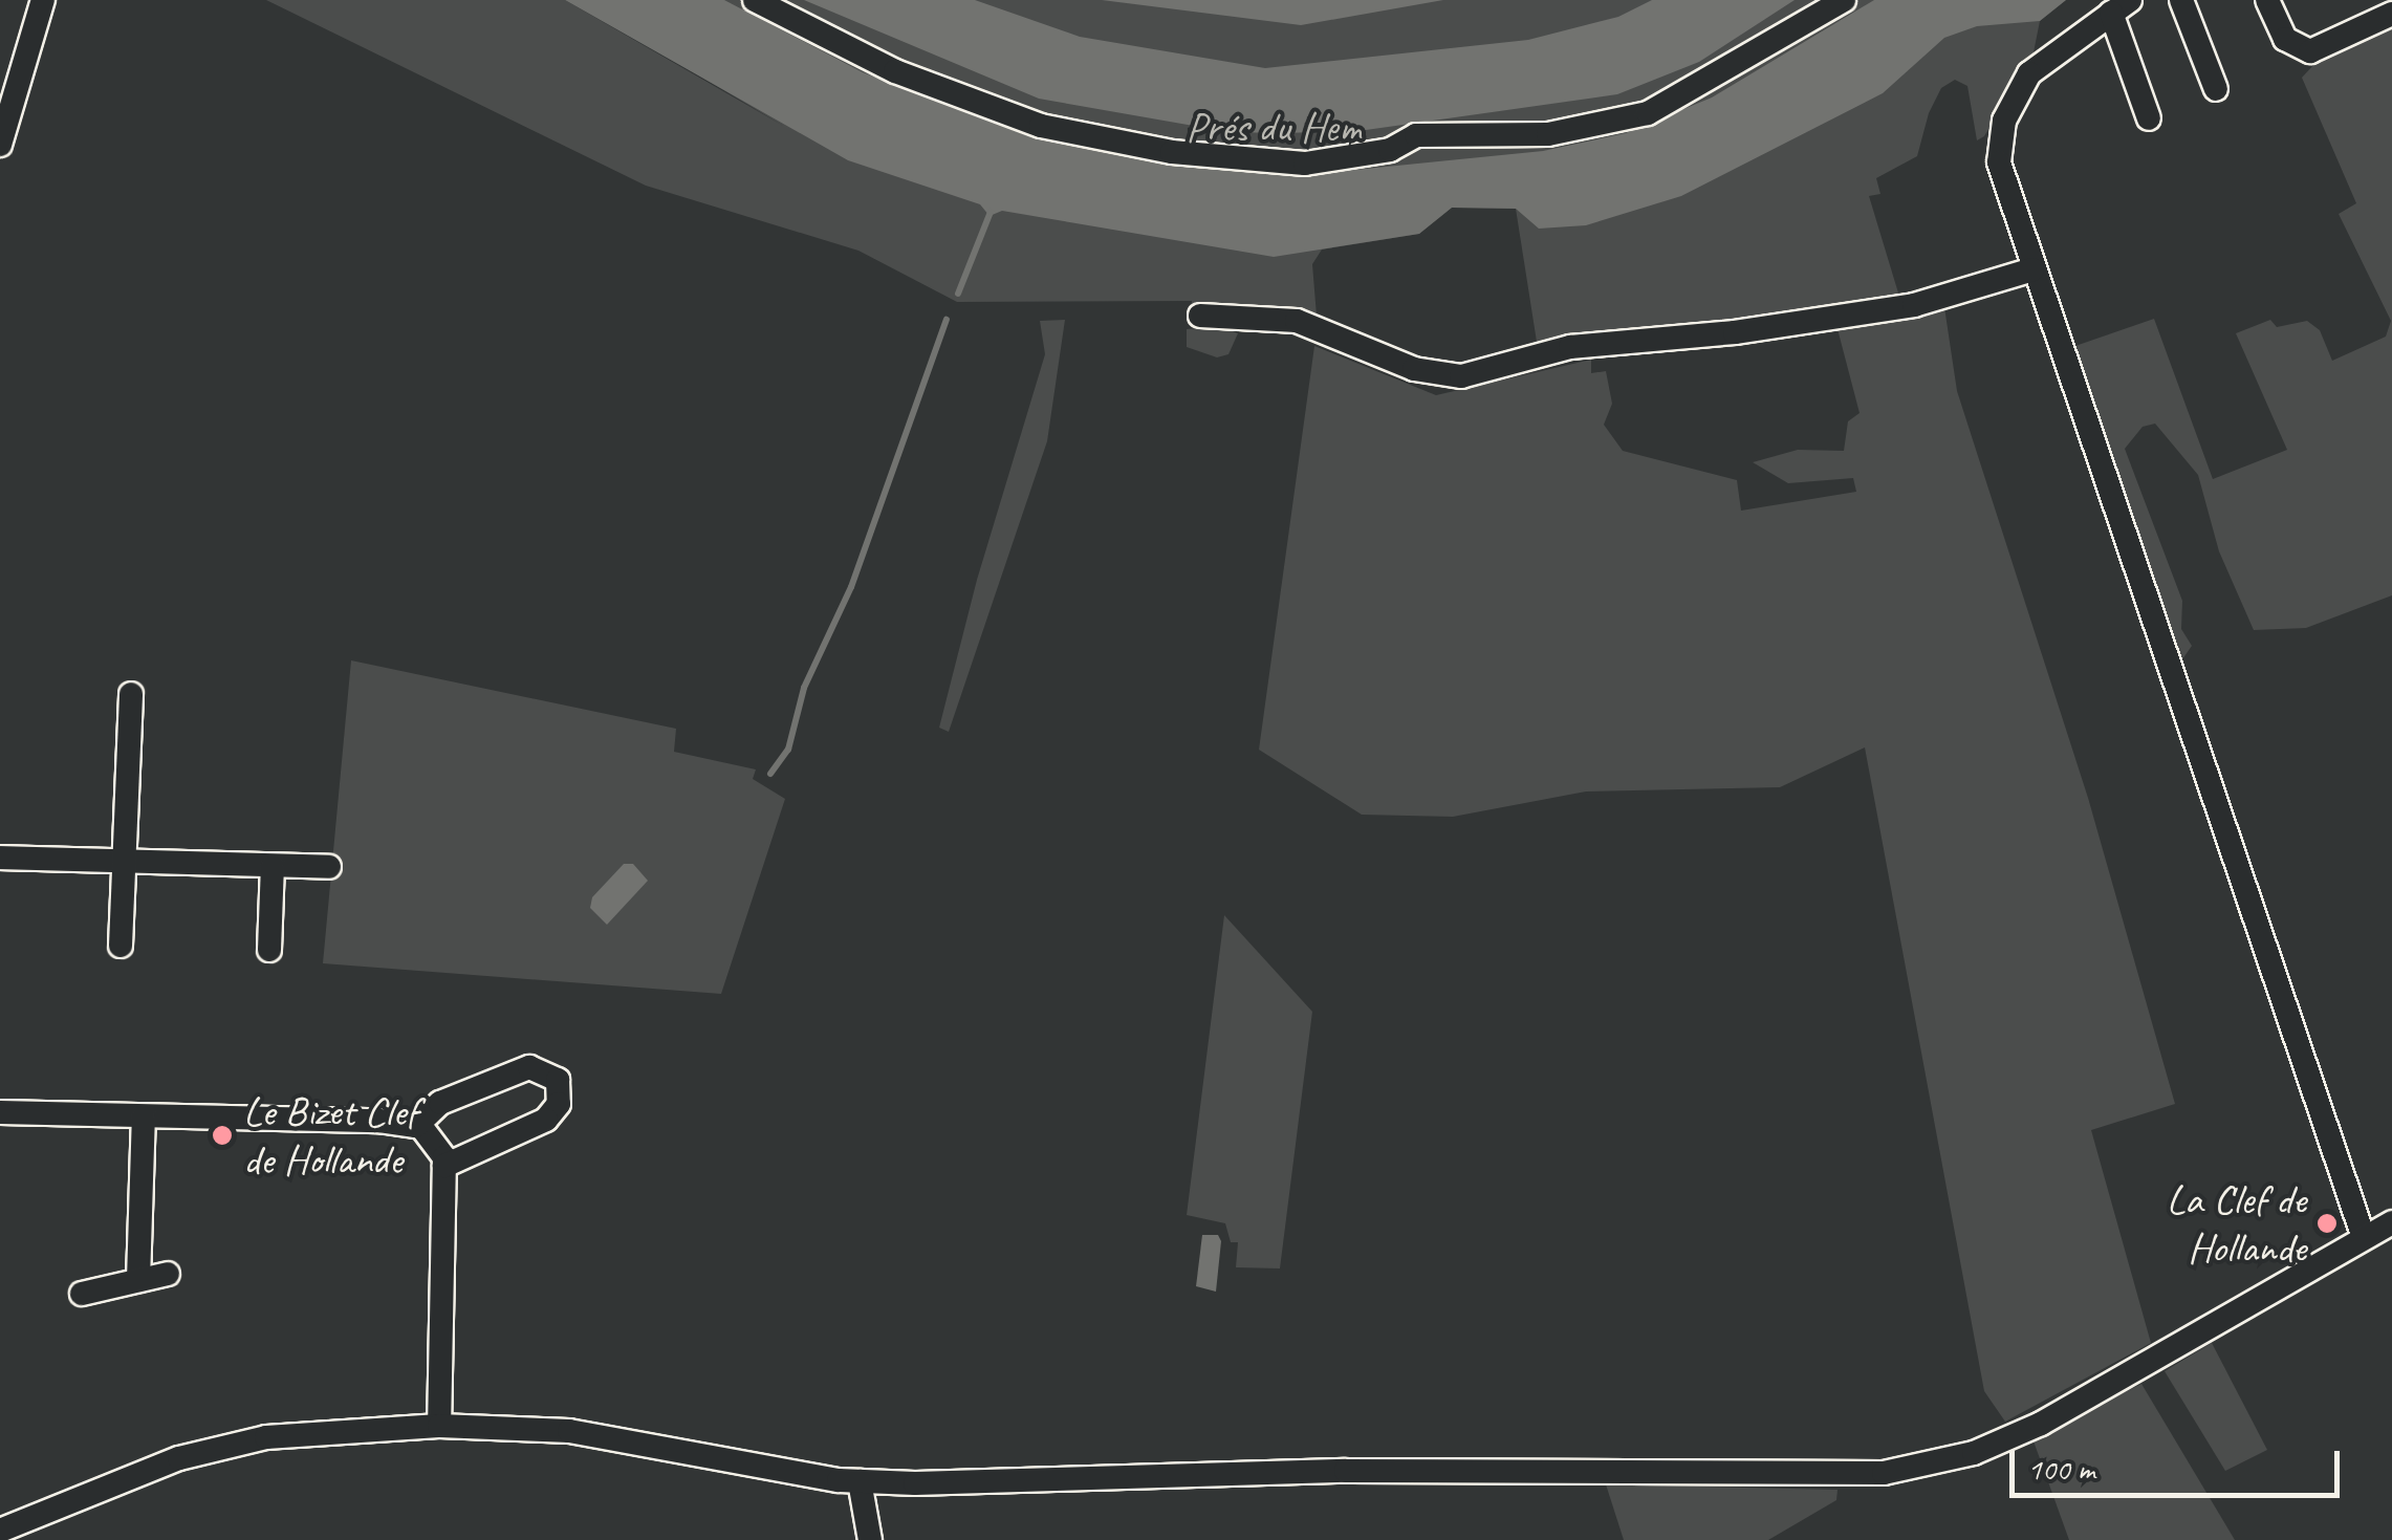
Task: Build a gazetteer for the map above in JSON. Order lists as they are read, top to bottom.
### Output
{
  "parks": ["Prés du Hem"],
  "places": ["Le Bizet Clef de Hollande", "La Clef de Hollande"],
  "scale_bar": "100 m"
}
